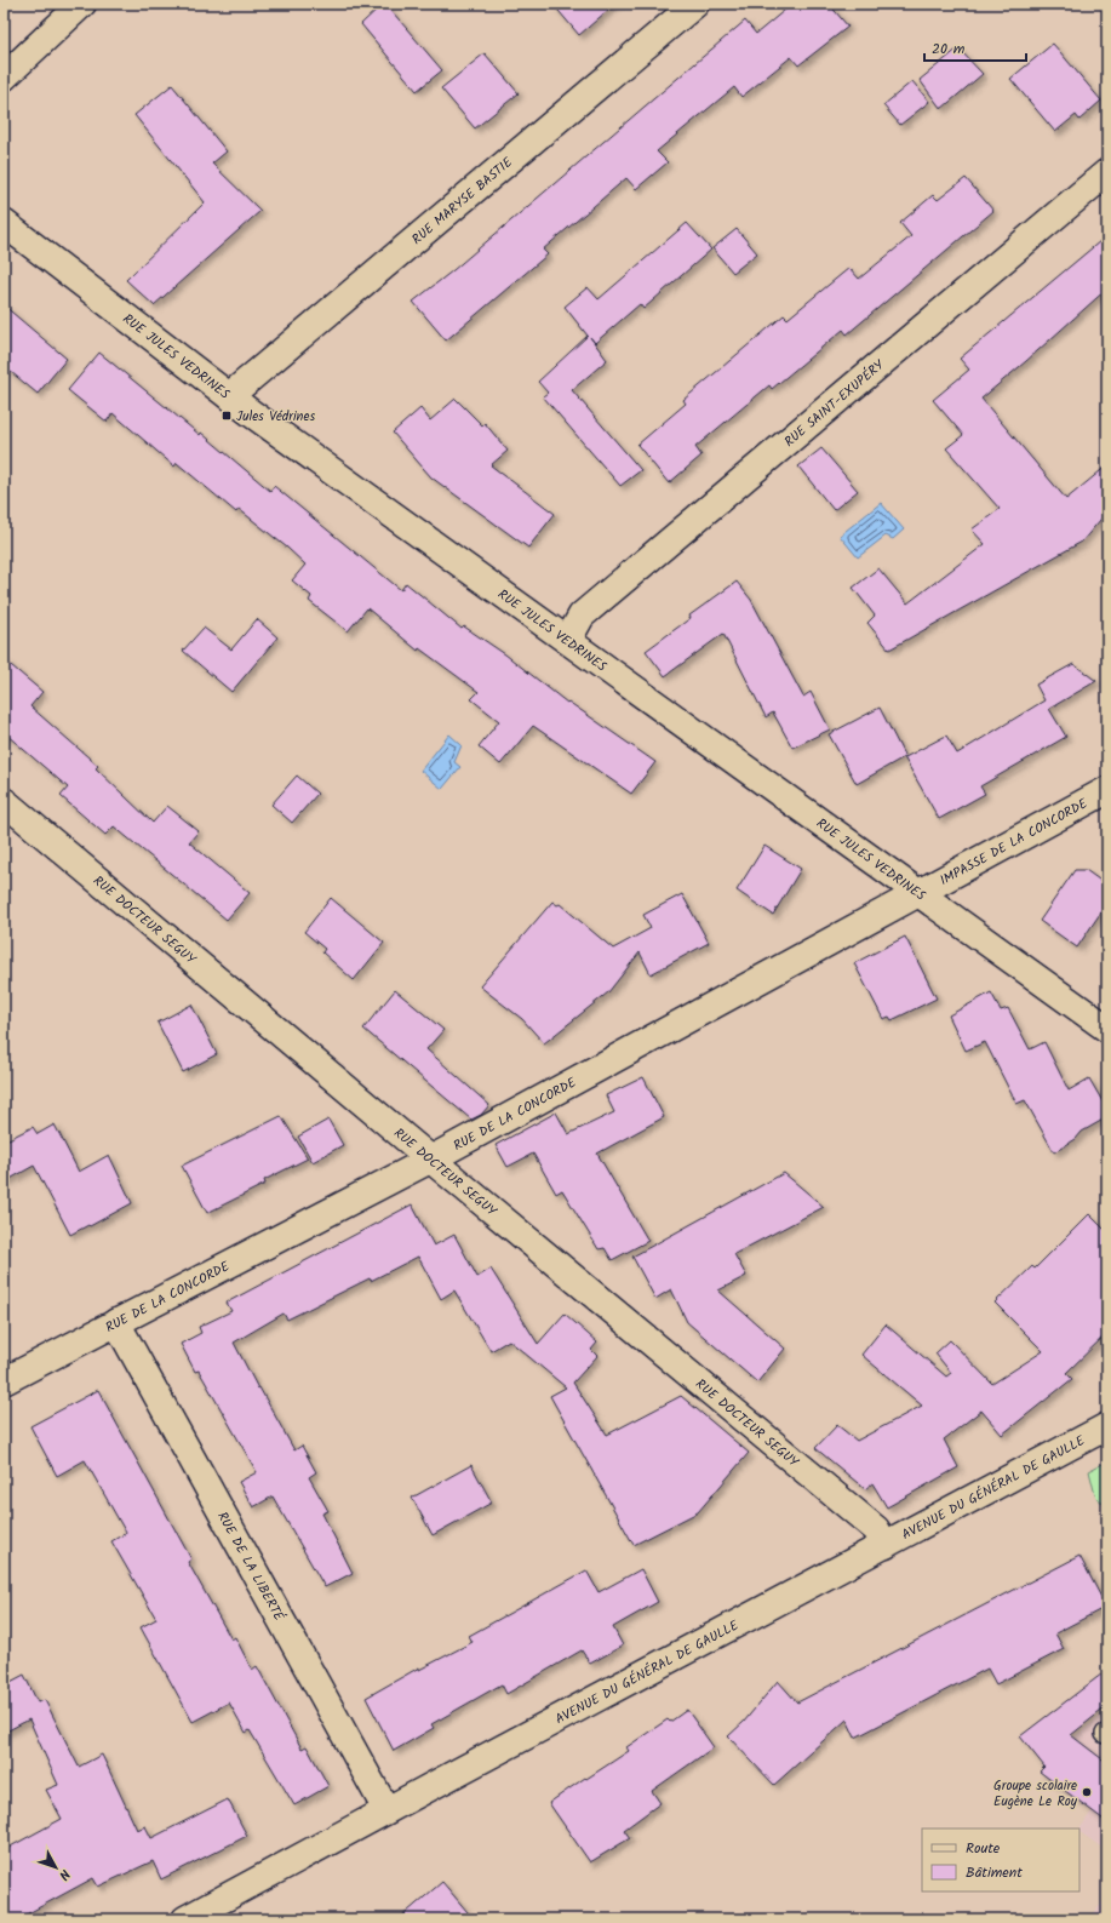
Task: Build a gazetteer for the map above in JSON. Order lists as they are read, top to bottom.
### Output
{
  "streets": {
    "street": [
      "RUE MARYSE BASTIE",
      "RUE JULES VEDRINES",
      "RUE SAINT-EXUPÉRY",
      "IMPASSE DE LA CONCORDE",
      "RUE DOCTEUR SEGUY",
      "RUE DE LA CONCORDE",
      "AVENUE DU GÉNÉRAL DE GAULLE",
      "RUE DE LA LIBERTÉ"
    ]
  },
  "crossings": [
    ["RUE MARYSE BASTIE", "RUE JULES VEDRINES"],
    ["RUE JULES VEDRINES", "RUE SAINT-EXUPÉRY"],
    ["RUE JULES VEDRINES", "IMPASSE DE LA CONCORDE"],
    ["RUE JULES VEDRINES", "RUE DE LA CONCORDE"],
    ["IMPASSE DE LA CONCORDE", "RUE DE LA CONCORDE"],
    ["RUE DOCTEUR SEGUY", "RUE DE LA CONCORDE"],
    ["RUE DOCTEUR SEGUY", "AVENUE DU GÉNÉRAL DE GAULLE"],
    ["RUE DE LA CONCORDE", "RUE DE LA LIBERTÉ"],
    ["AVENUE DU GÉNÉRAL DE GAULLE", "RUE DE LA LIBERTÉ"]
  ],
  "places": {
    "transit": ["Jules Védrines"],
    "other": ["Groupe scolaire Eugène Le Roy"]
  },
  "legend": ["Route", "Bâtiment"],
  "scale_bar": "20 m",
  "north": "bottom right"
}
